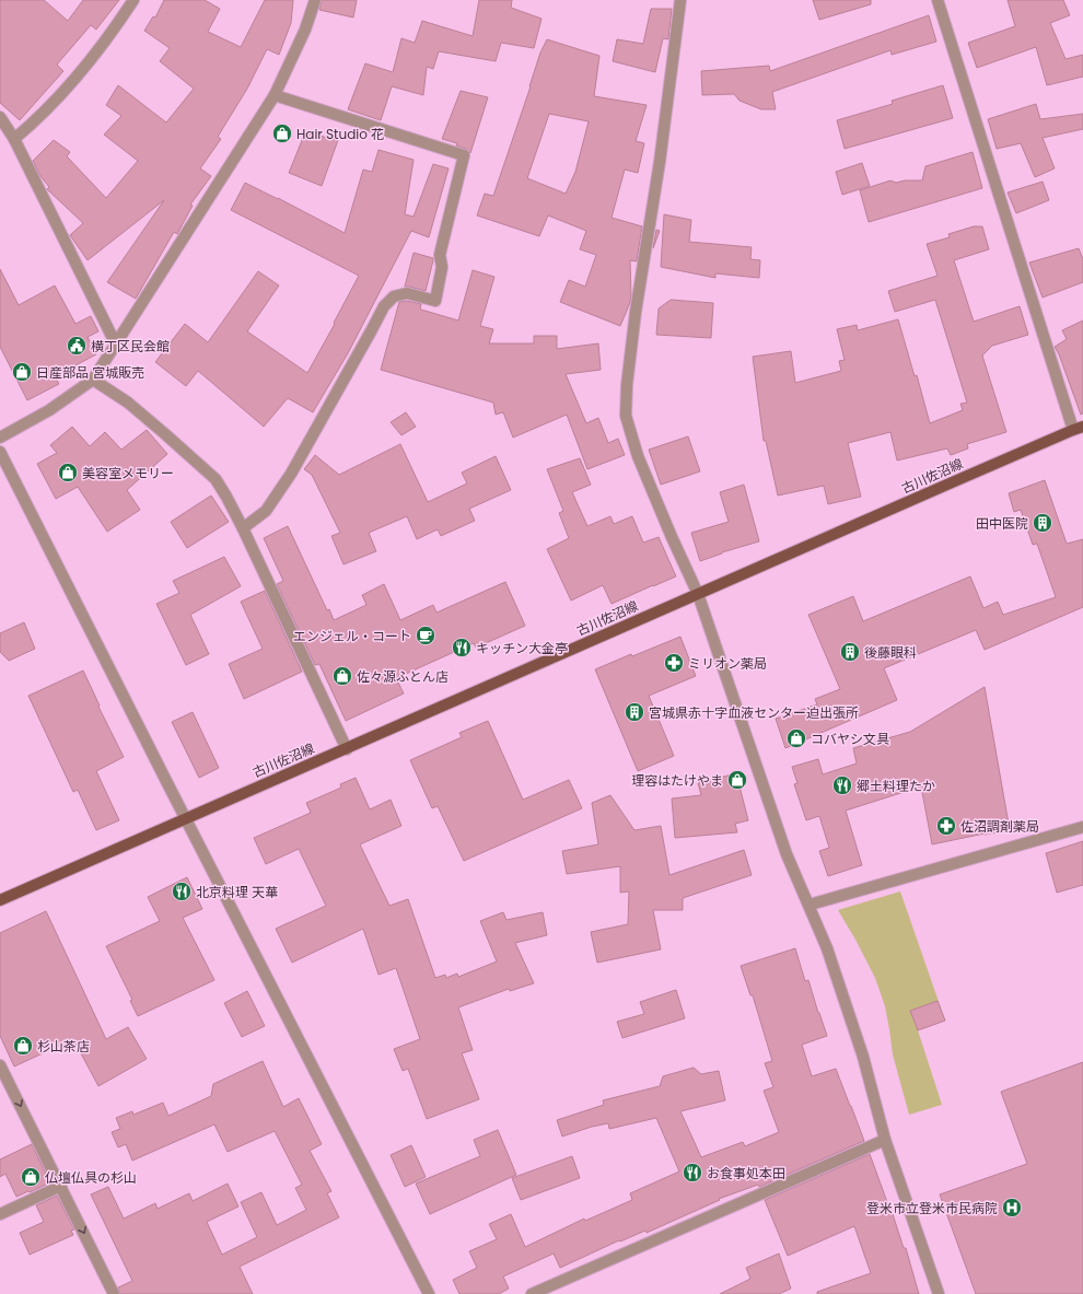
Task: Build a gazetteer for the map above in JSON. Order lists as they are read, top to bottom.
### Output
{
  "streets": {
    "main road": ["古川佐沼線"]
  },
  "places": {
    "shop": [
      "Hair Studio 花",
      "日産部品 宮城販売",
      "美容室メモリー",
      "佐々源ふとん店",
      "コバヤシ文具",
      "理容はたけやま",
      "杉山茶店",
      "仏壇仏具の杉山"
    ],
    "public building": ["横丁区民会館"],
    "building": ["田中医院", "後藤眼科", "宮城県赤十字血液センター迫出張所"],
    "cafe": ["エンジェル・コート"],
    "restaurant": [
      "キッチン大金亭",
      "郷土料理たか",
      "北京料理 天華",
      "お食事処本田"
    ],
    "pharmacy": ["ミリオン薬局", "佐沼調剤薬局"],
    "hospital": ["登米市立登米市民病院"]
  }
}
